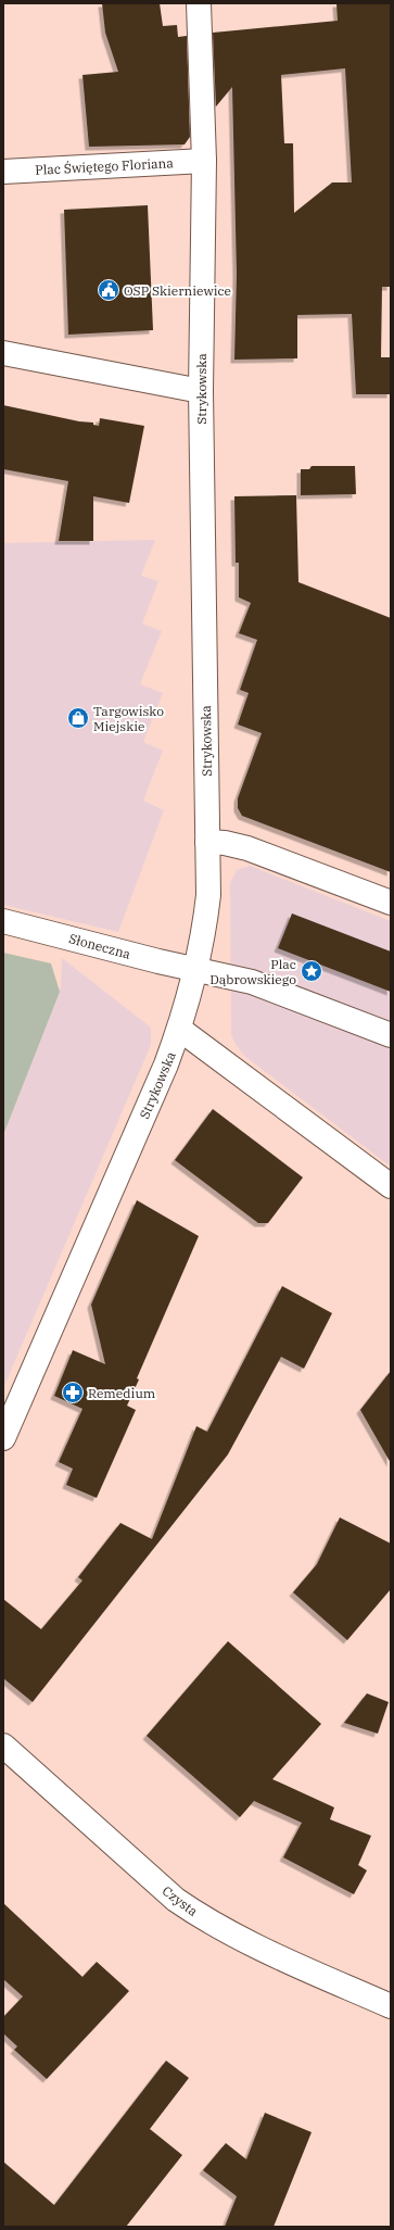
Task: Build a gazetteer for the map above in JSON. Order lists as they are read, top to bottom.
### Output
{
  "streets": {
    "street": [
      "Plac Świętego Floriana",
      "Strykowska",
      "Słoneczna",
      "Czysta"
    ]
  },
  "crossings": [
    ["Plac Świętego Floriana", "Strykowska"],
    ["Strykowska", "Słoneczna"]
  ],
  "places": {
    "public building": ["OSP Skierniewice"],
    "shop": ["Targowisko Miejskie"],
    "place": ["Plac Dąbrowskiego"],
    "pharmacy": ["Remedium"]
  }
}
